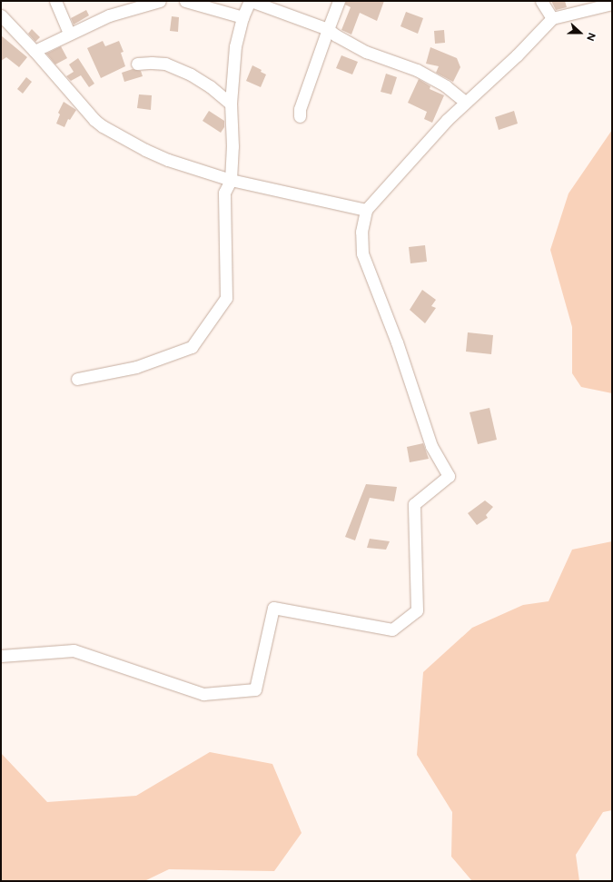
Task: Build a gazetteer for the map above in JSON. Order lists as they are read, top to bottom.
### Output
{
  "north": "right"
}
